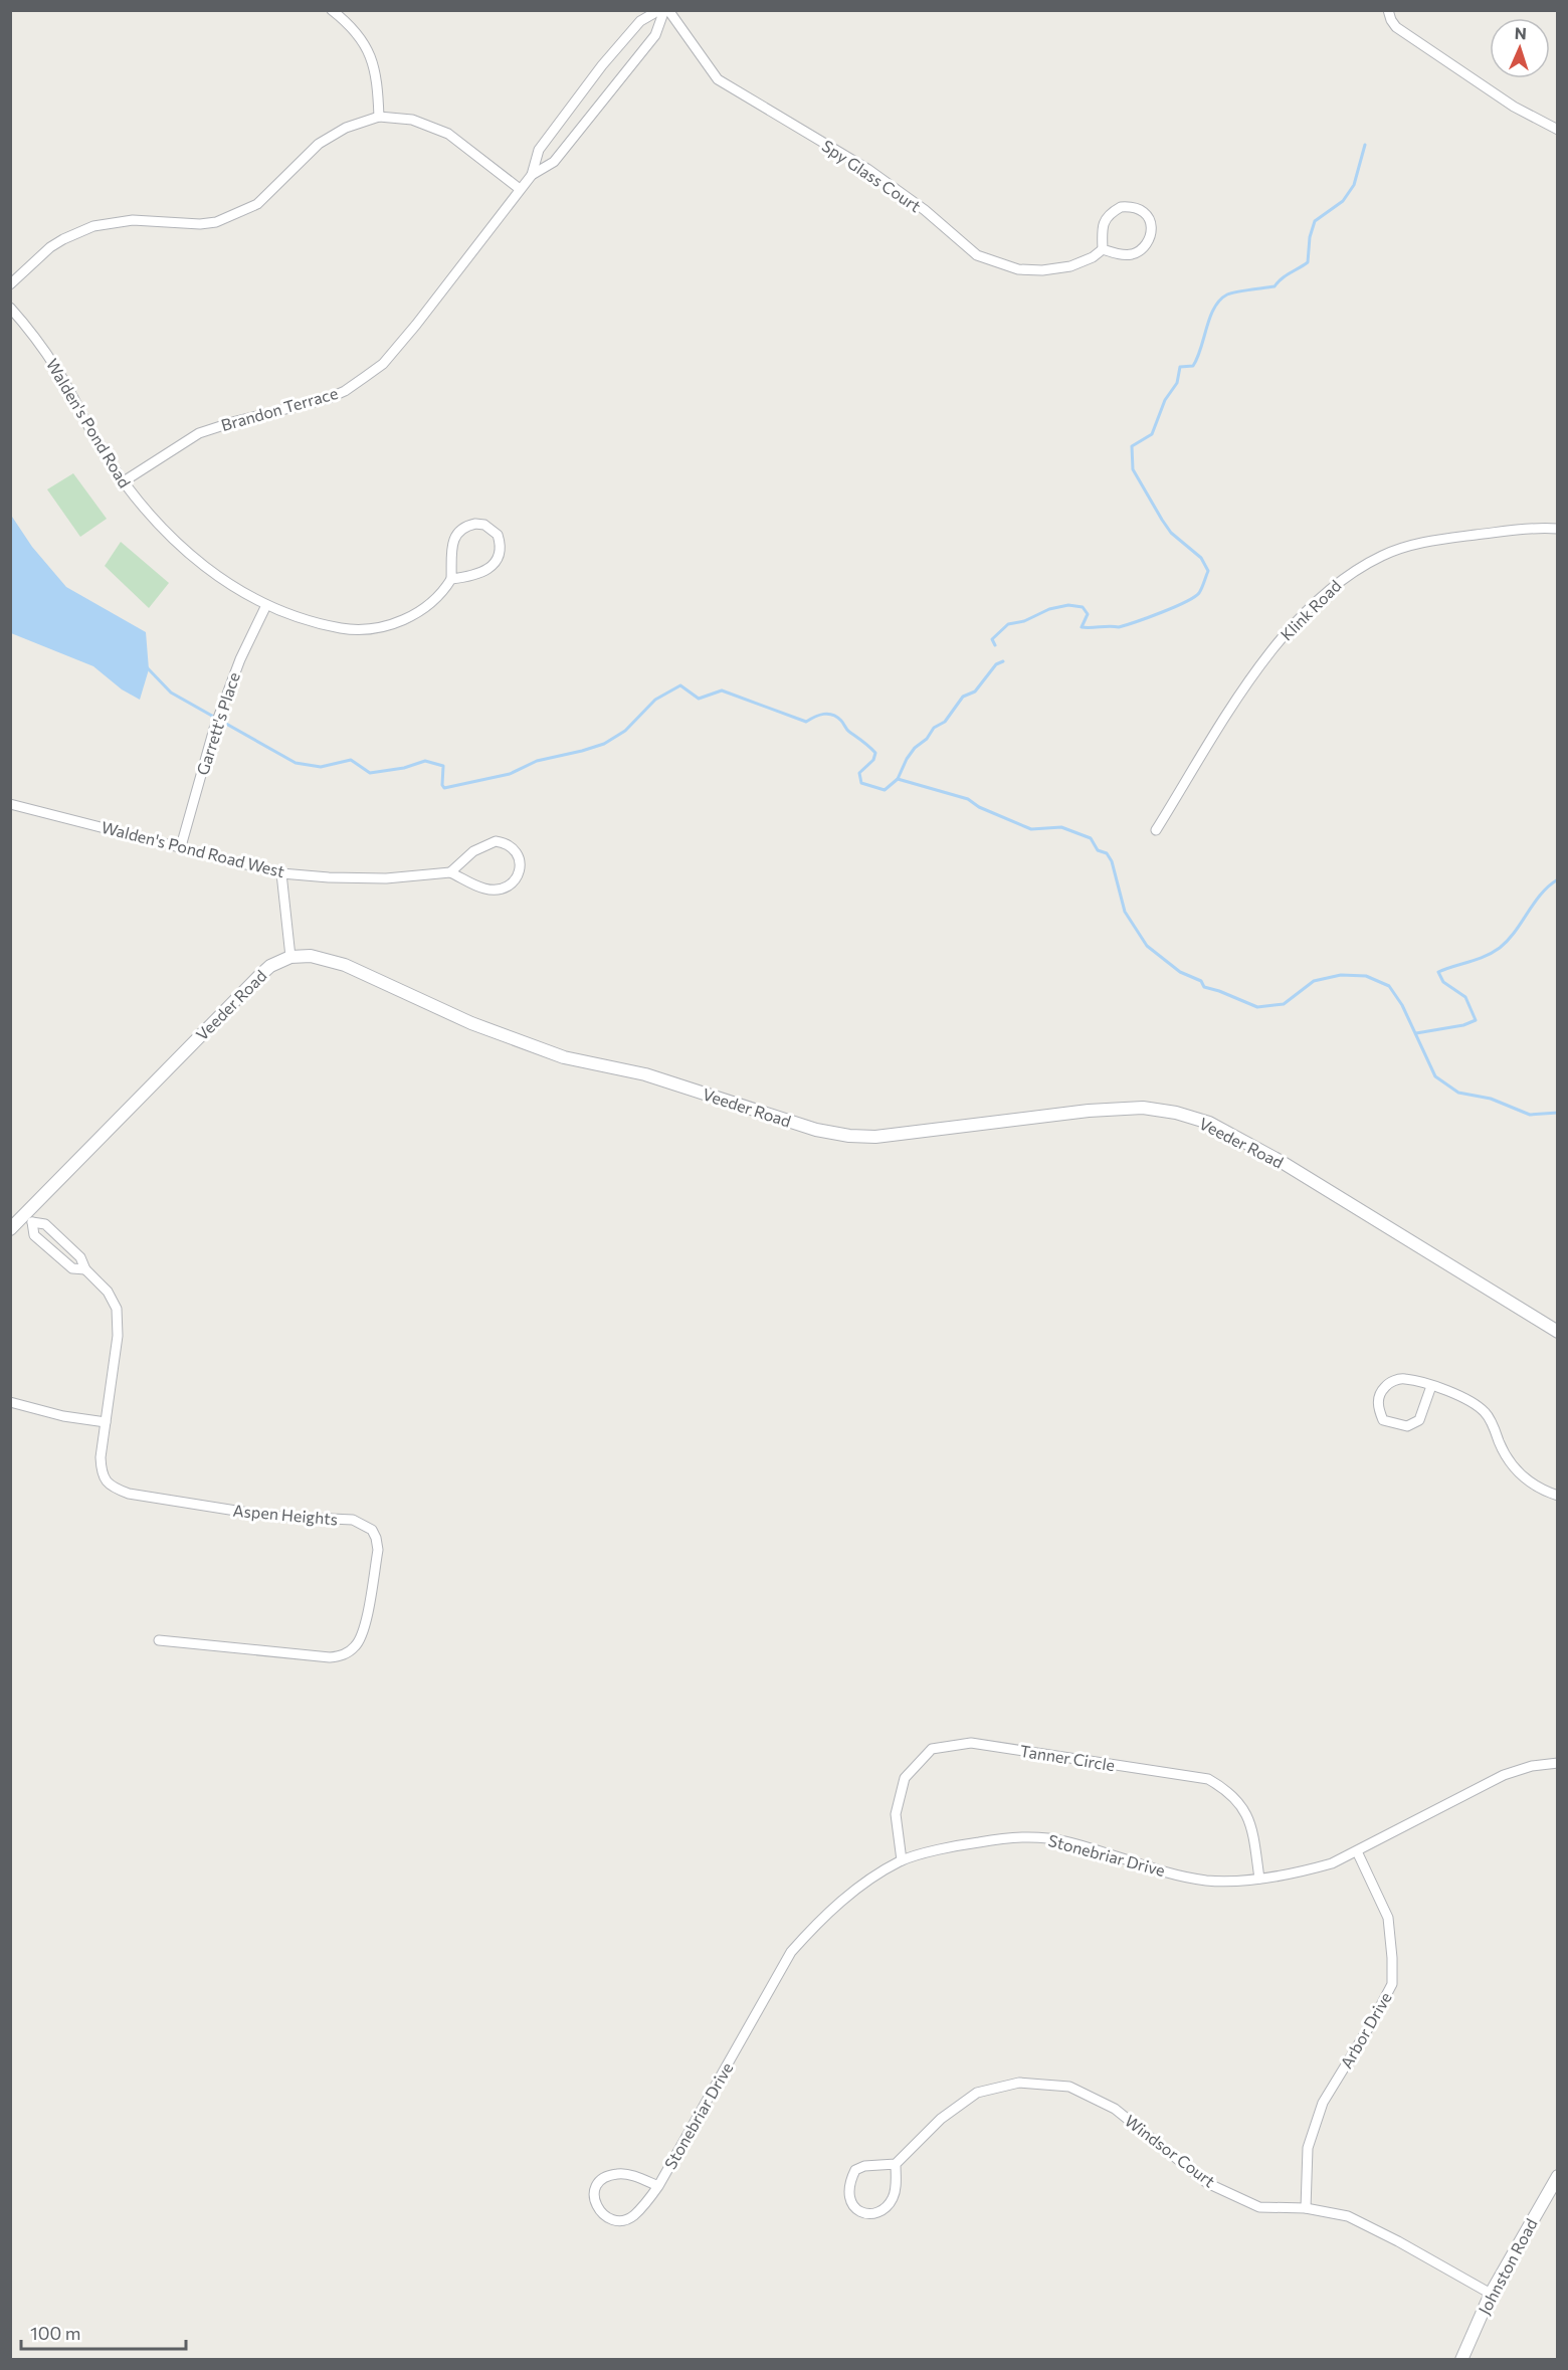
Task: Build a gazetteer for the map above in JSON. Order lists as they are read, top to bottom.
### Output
{
  "streets": {
    "street": [
      "Spy Glass Court",
      "Brandon Terrace",
      "Walden's Pond Road",
      "Klink Road",
      "Garrett's Place",
      "Walden's Pond Road West",
      "Veeder Road",
      "Aspen Heights",
      "Tanner Circle",
      "Stonebriar Drive",
      "Arbor Drive",
      "Windsor Court",
      "Johnston Road"
    ]
  },
  "crossings": [
    ["Spy Glass Court", "Brandon Terrace"],
    ["Brandon Terrace", "Walden's Pond Road"],
    ["Walden's Pond Road", "Garrett's Place"],
    ["Garrett's Place", "Walden's Pond Road West"],
    ["Veeder Road", "Aspen Heights"],
    ["Tanner Circle", "Stonebriar Drive"],
    ["Stonebriar Drive", "Arbor Drive"],
    ["Arbor Drive", "Windsor Court"],
    ["Windsor Court", "Johnston Road"]
  ],
  "scale_bar": "100 m",
  "north": "top"
}
